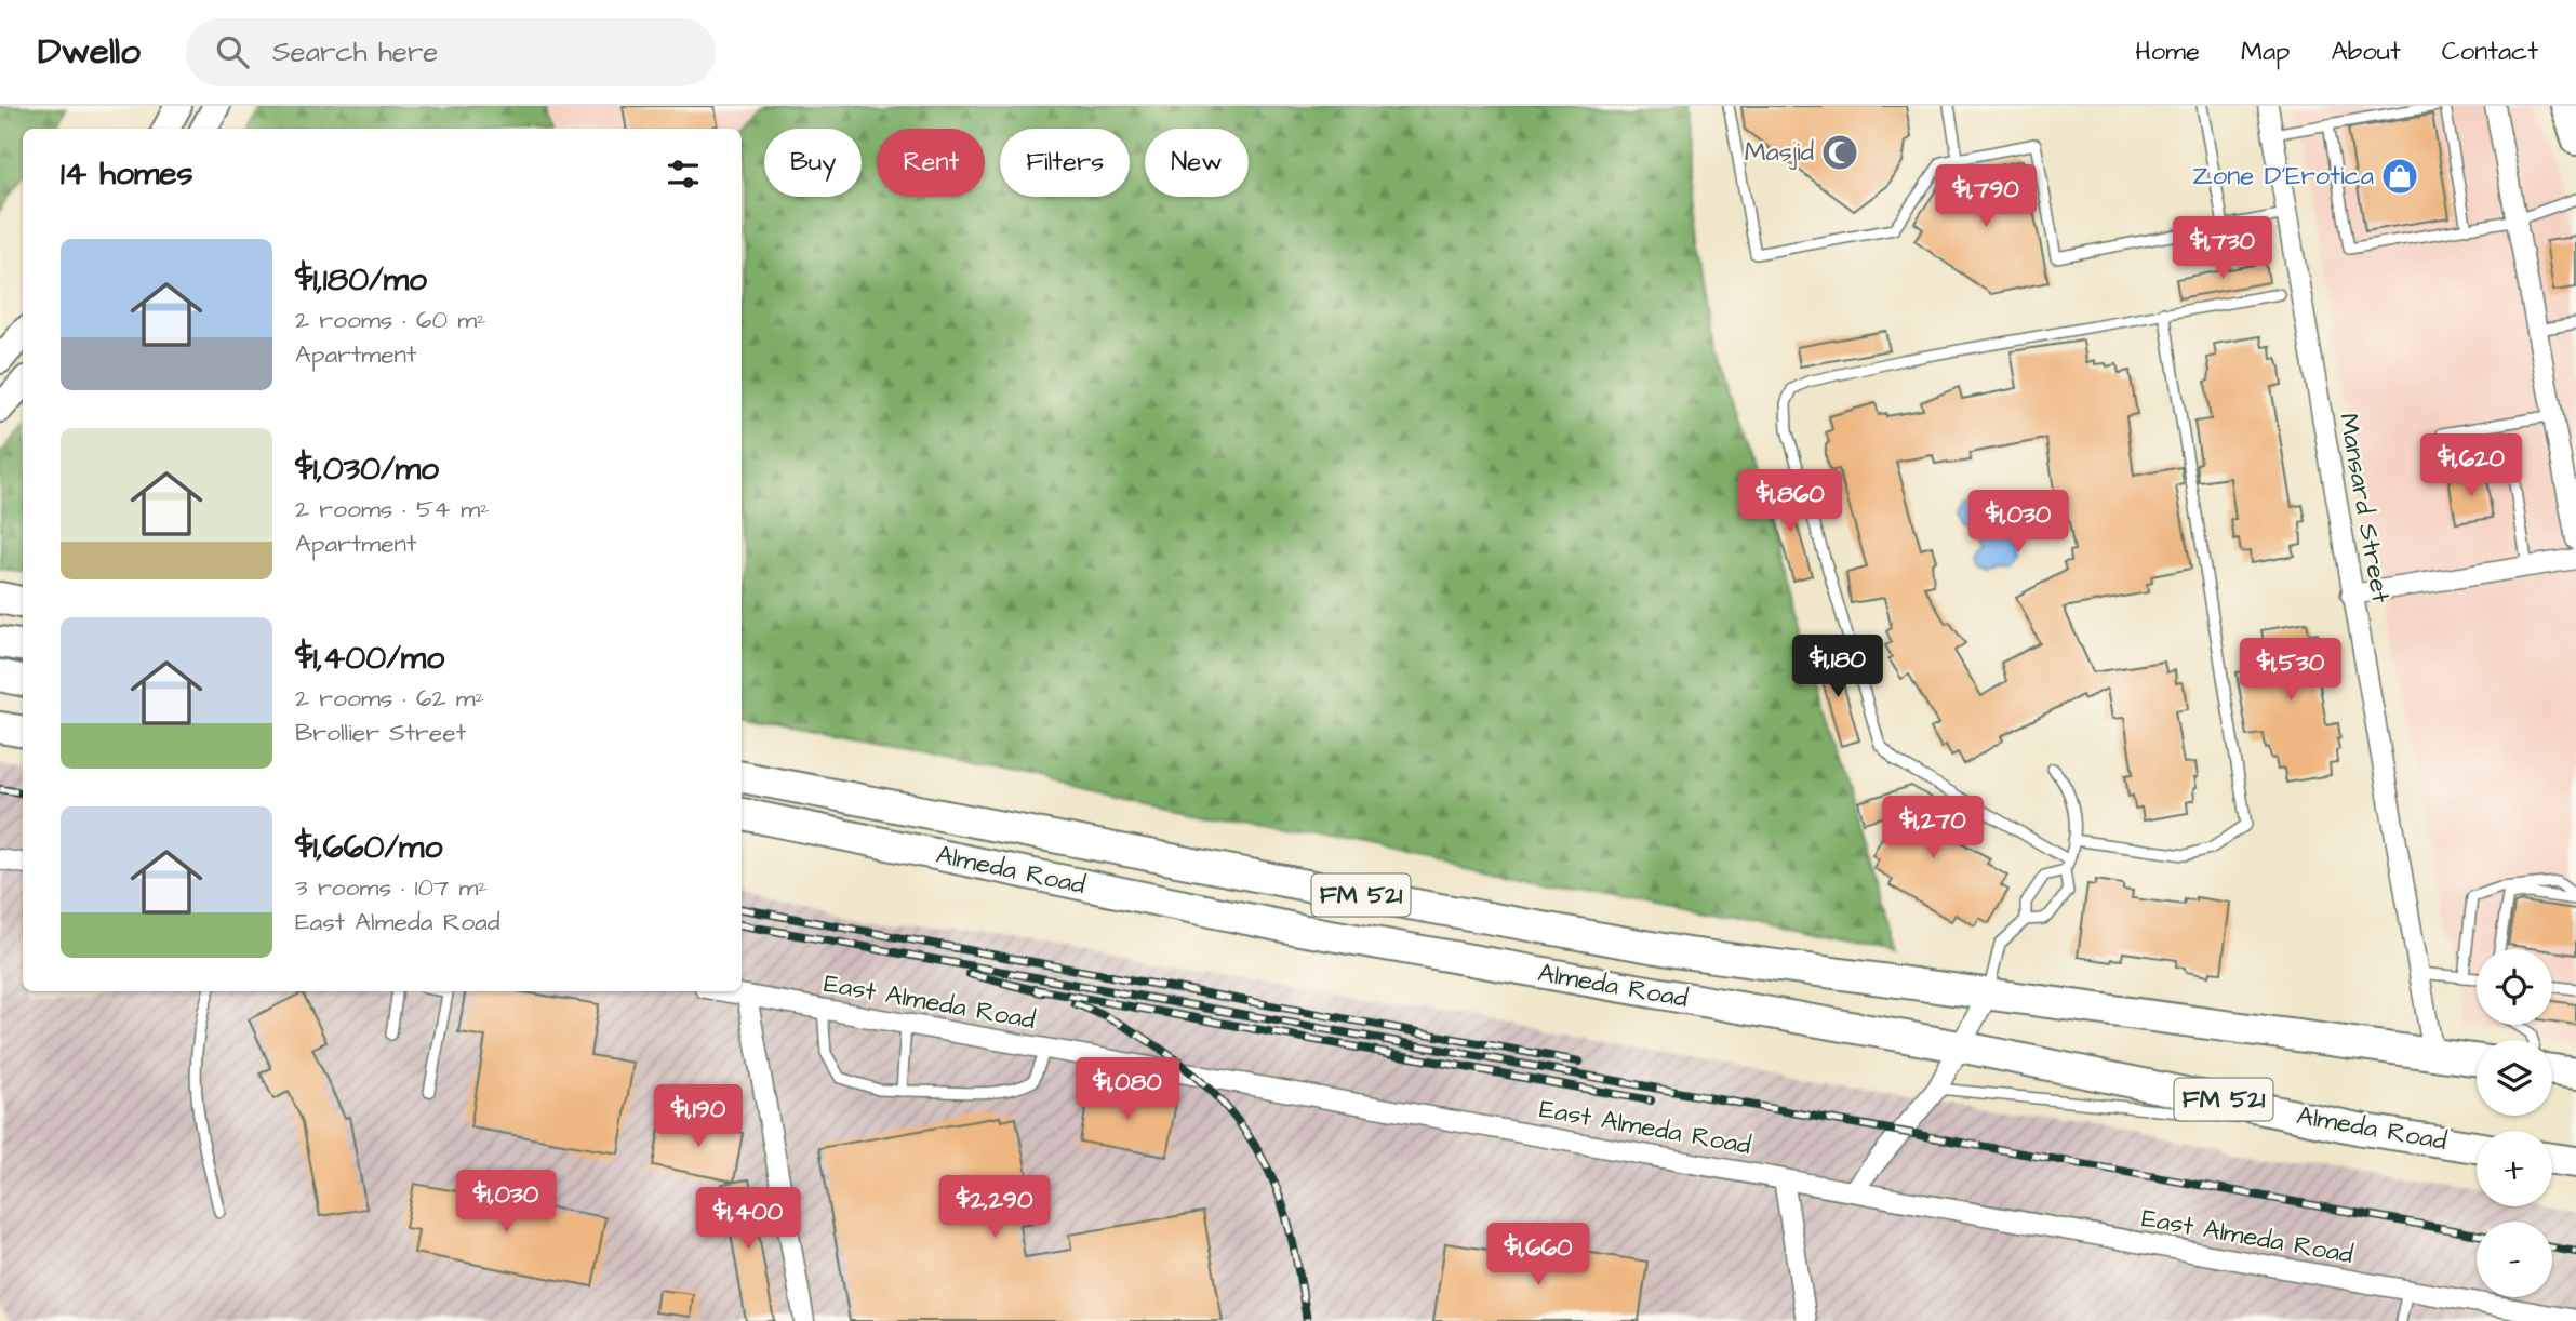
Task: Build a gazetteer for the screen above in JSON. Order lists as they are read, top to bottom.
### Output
{
  "streets": {
    "main road": ["Almeda Road", "FM 521"],
    "street": ["Mansard Street", "East Almeda Road"]
  },
  "crossings": [
    ["Mansard Street", "Almeda Road"]
  ],
  "places": {
    "mosque": ["Masjid"],
    "shop": ["Zone D’Erotica"]
  },
  "page": {
    "header": "Dwello",
    "search": "Search here",
    "nav": [
      "Home",
      "Map",
      "About",
      "Contact"
    ],
    "chip": [
      "Buy",
      "Rent",
      "Filters",
      "New"
    ],
    "heading": "14 homes",
    "price": [
      "$1,790",
      "$1,730",
      "$1,620",
      "$1,860",
      "$1,030",
      "$1,180",
      "$1,530",
      "$1,270",
      "$1,080",
      "$1,190",
      "$1,030",
      "$2,290",
      "$1,400",
      "$1,660"
    ],
    "list": [
      {
        "name": "$1,180/mo",
        "note": "2 rooms · 60 m² · Apartment"
      },
      {
        "name": "$1,030/mo",
        "note": "2 rooms · 54 m² · Apartment"
      },
      {
        "name": "$1,400/mo",
        "note": "2 rooms · 62 m² · Brollier Street"
      },
      {
        "name": "$1,660/mo",
        "note": "3 rooms · 107 m² · East Almeda Road"
      }
    ],
    "map_buttons": ["+", "−"]
  }
}
